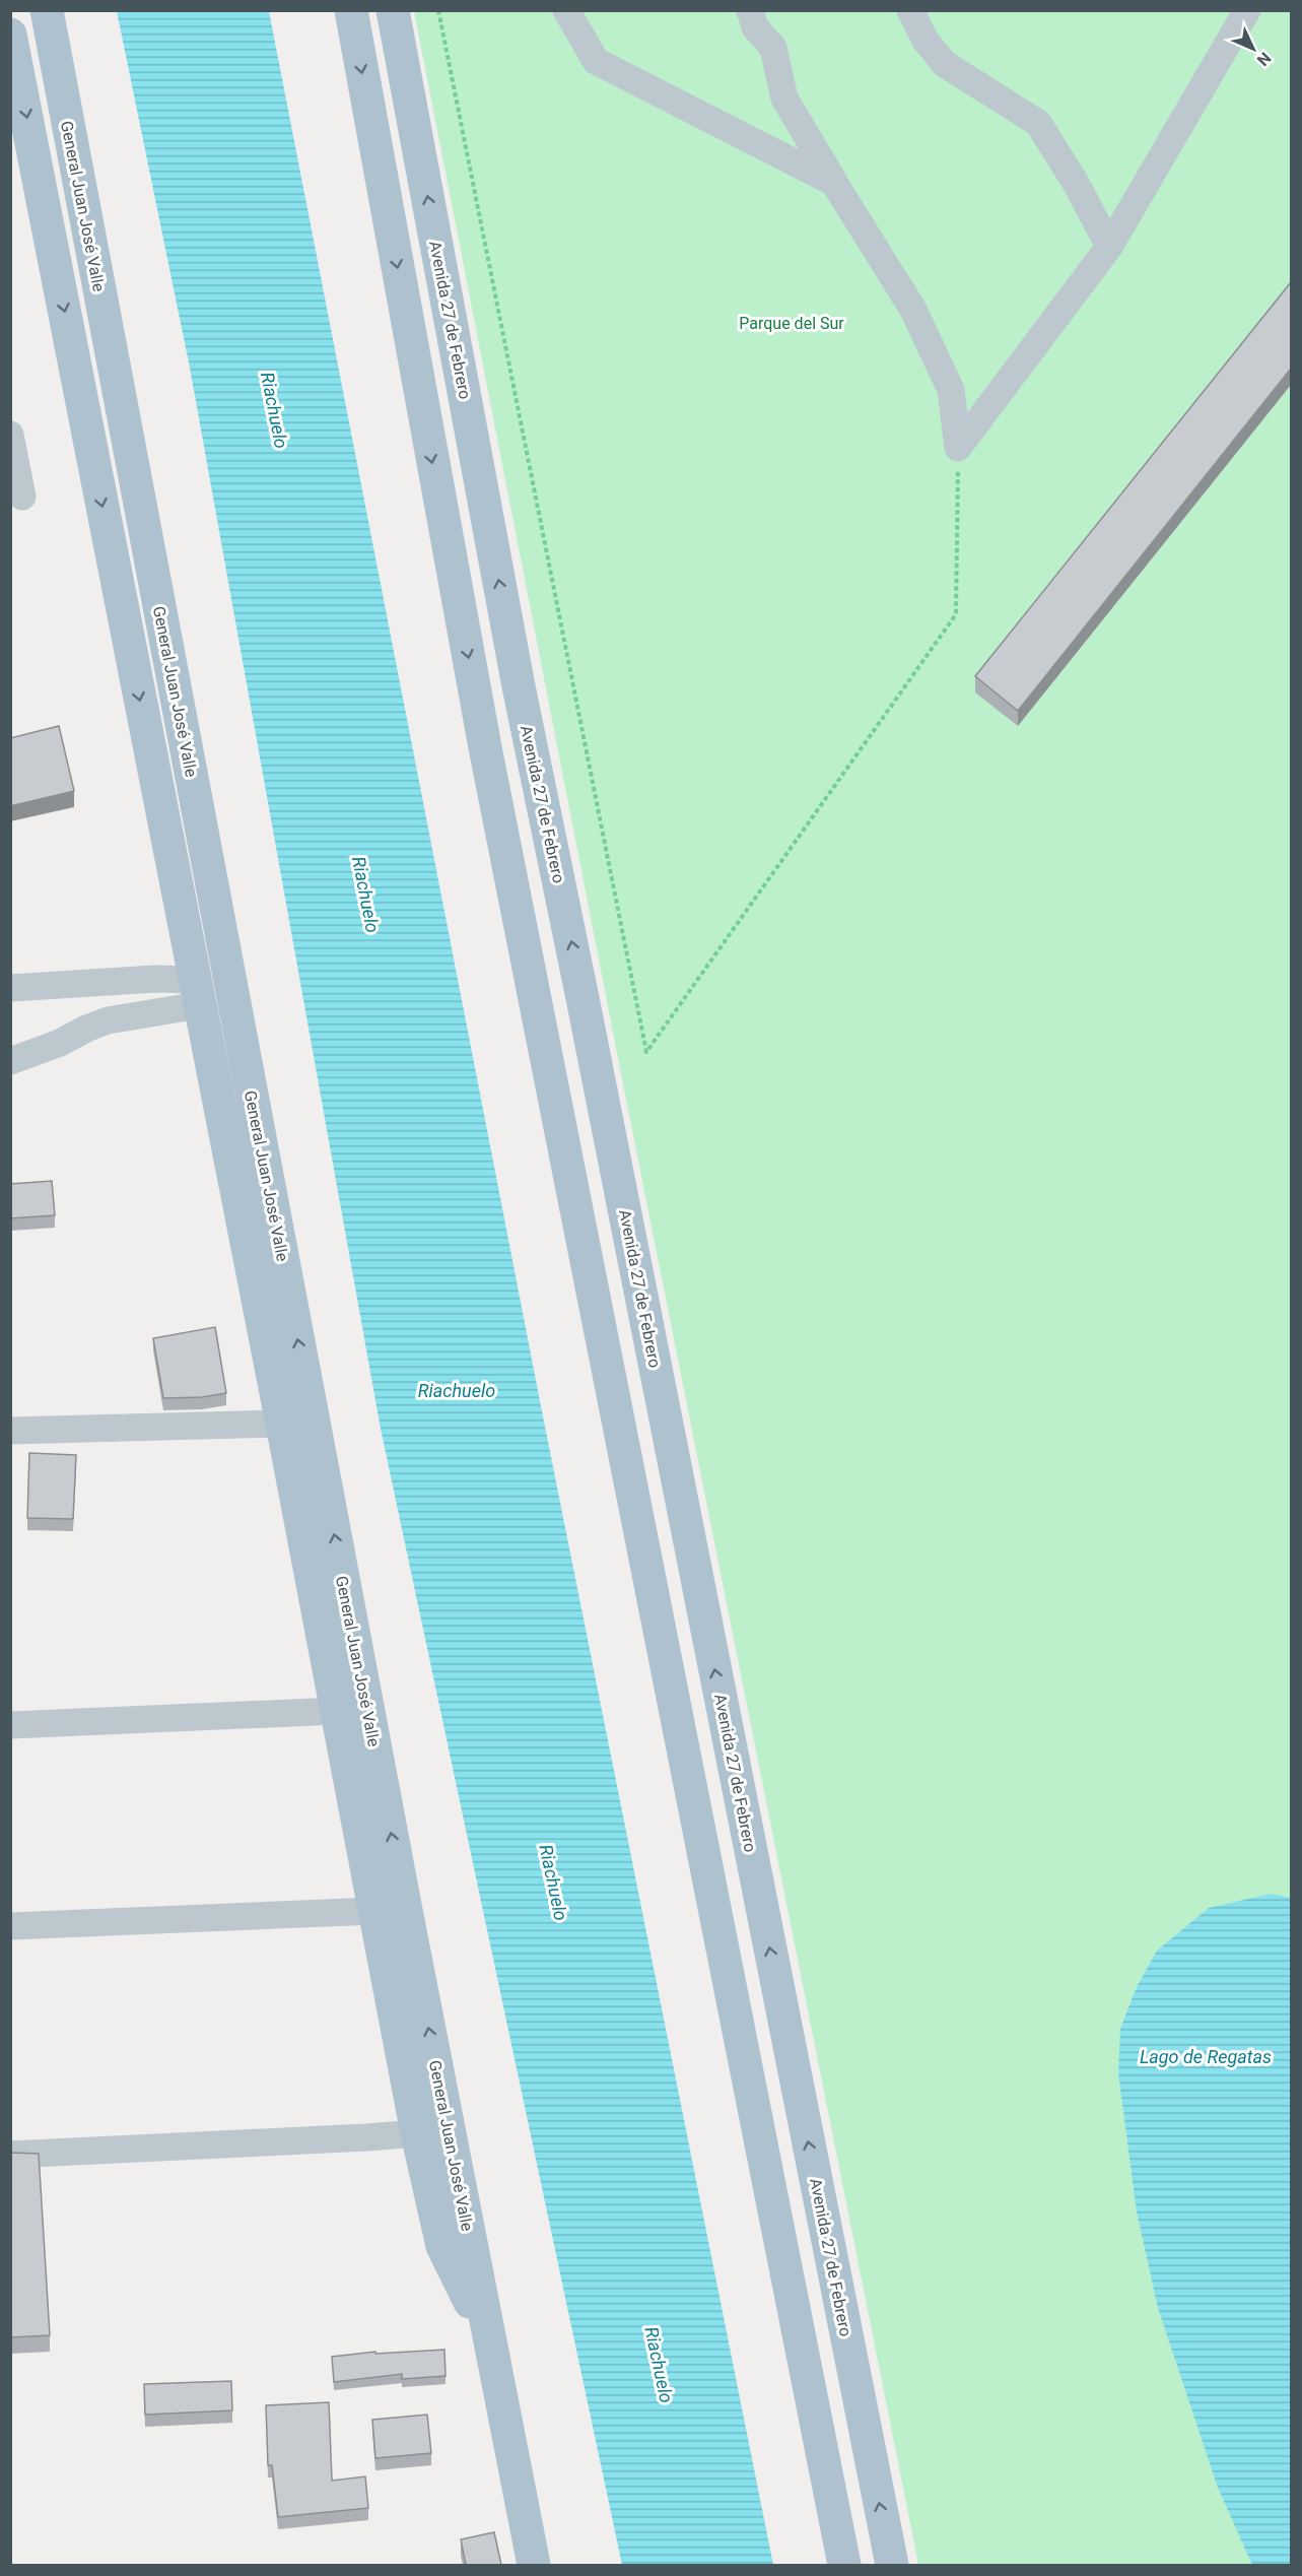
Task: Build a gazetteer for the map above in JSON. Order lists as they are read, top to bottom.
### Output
{
  "streets": {
    "main road": ["General Juan José Valle", "Avenida 27 de Febrero"]
  },
  "water": ["Riachuelo", "Lago de Regatas"],
  "parks": ["Parque del Sur"],
  "north": "bottom right"
}
